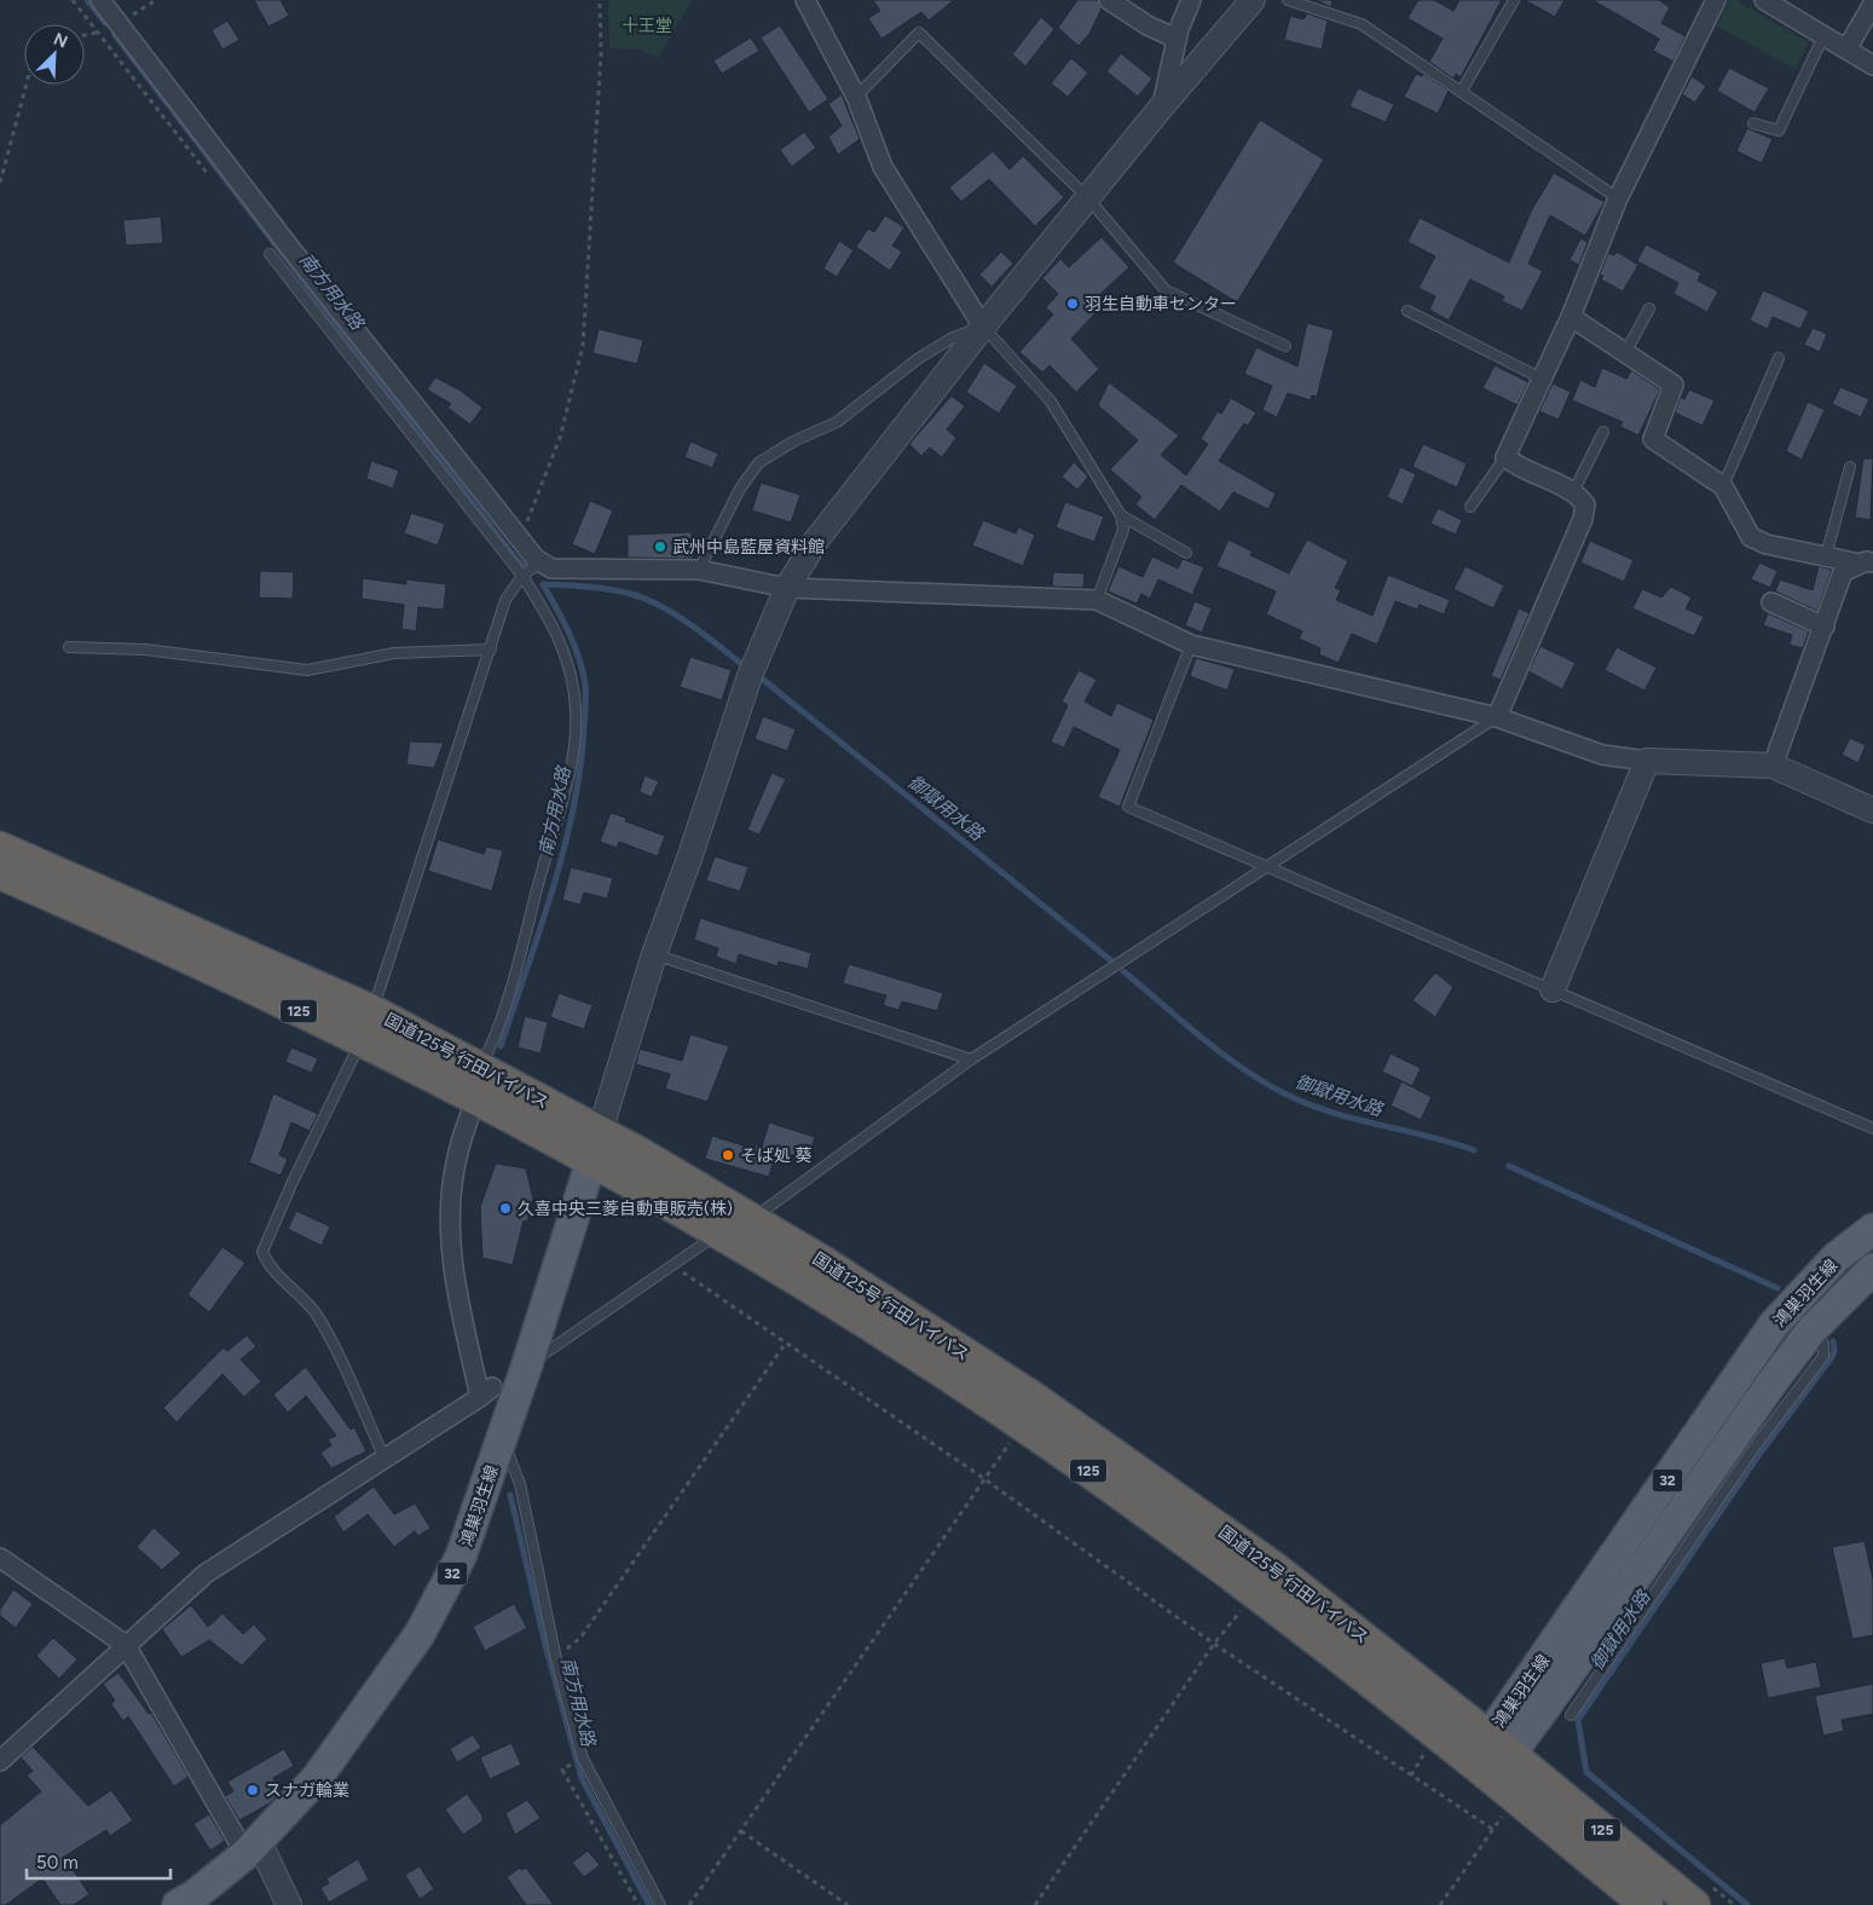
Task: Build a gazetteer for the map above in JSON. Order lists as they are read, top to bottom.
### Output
{
  "streets": {
    "highway": ["125", "国道125号 行田バイパス"],
    "main road": ["鴻巣羽生線", "32"]
  },
  "crossings": [
    ["国道125号 行田バイパス", "鴻巣羽生線"]
  ],
  "water": ["南方用水路", "御獄用水路"],
  "parks": ["十王堂"],
  "places": [
    "羽生自動車センター",
    "武州中島藍屋資料館",
    "そば処 葵",
    "久喜中央三菱自動車販売(株)",
    "スナガ輪業"
  ],
  "scale_bar": "50 m",
  "north": "top right"
}
